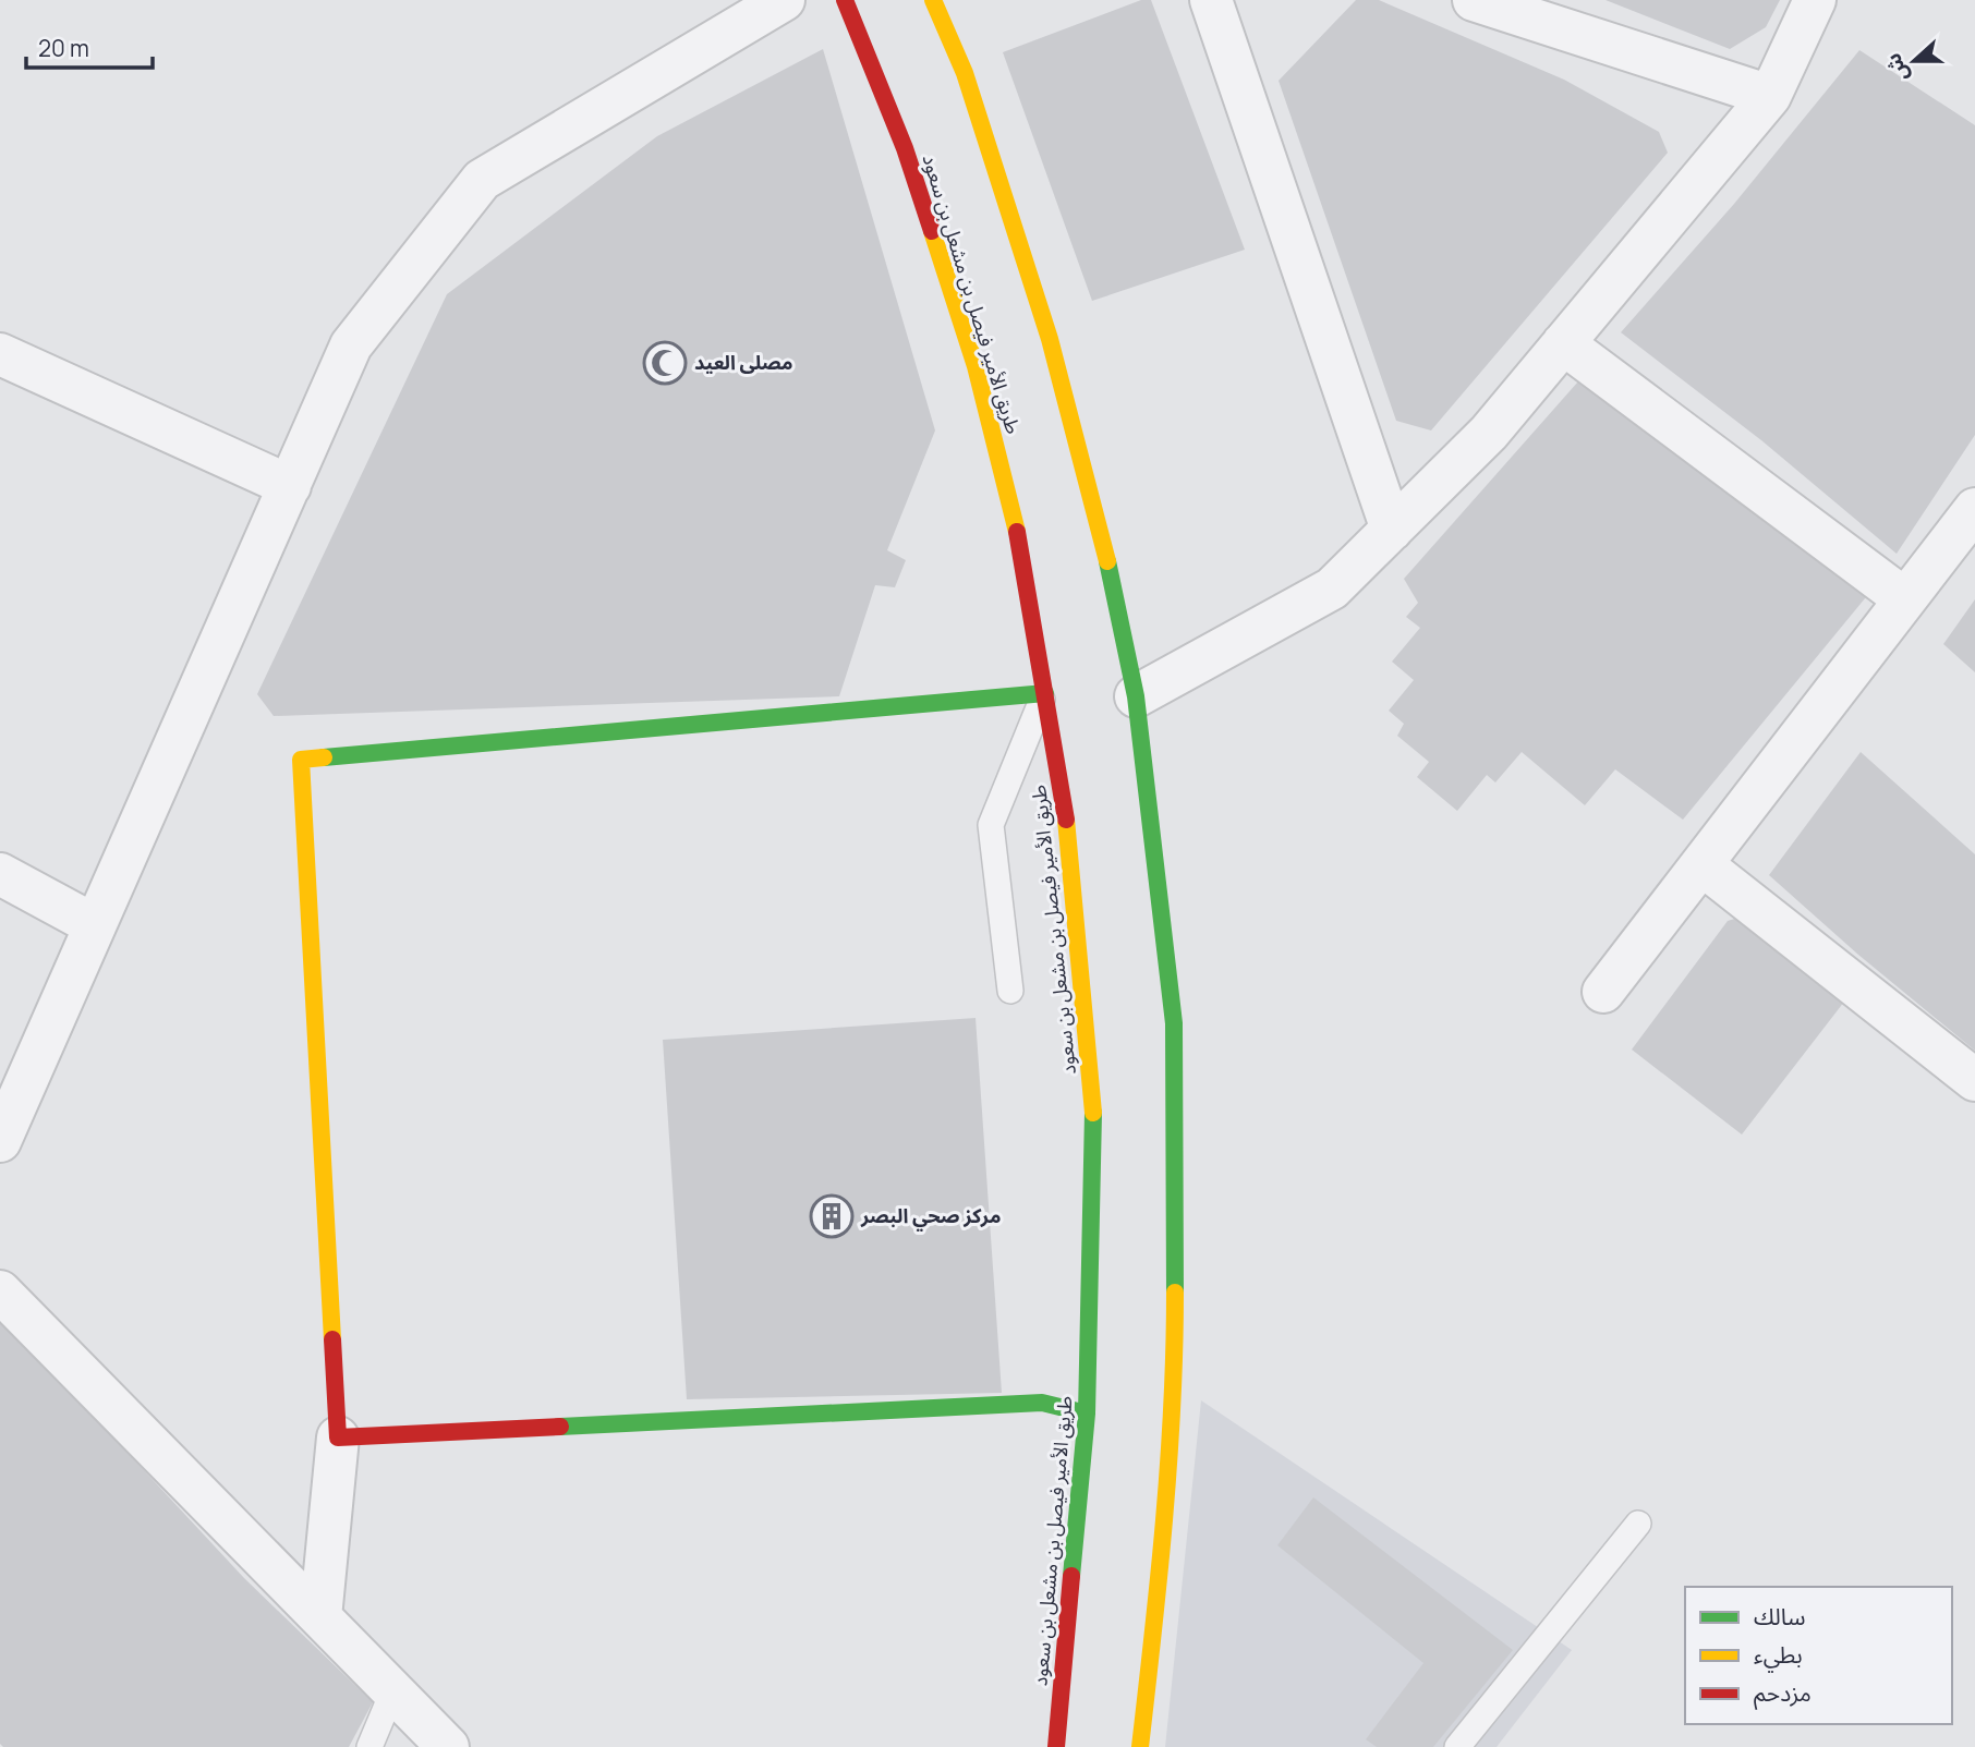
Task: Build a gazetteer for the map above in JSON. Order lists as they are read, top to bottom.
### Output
{
  "streets": {
    "street": ["طريق الأمير فيصل بن مشعل بن سعود"]
  },
  "places": {
    "mosque": ["مصلى العيد"],
    "building": ["مركز صحي البصر"]
  },
  "legend": ["سالك", "بطيء", "مزدحم"],
  "scale_bar": "20 m",
  "north": "left"
}
